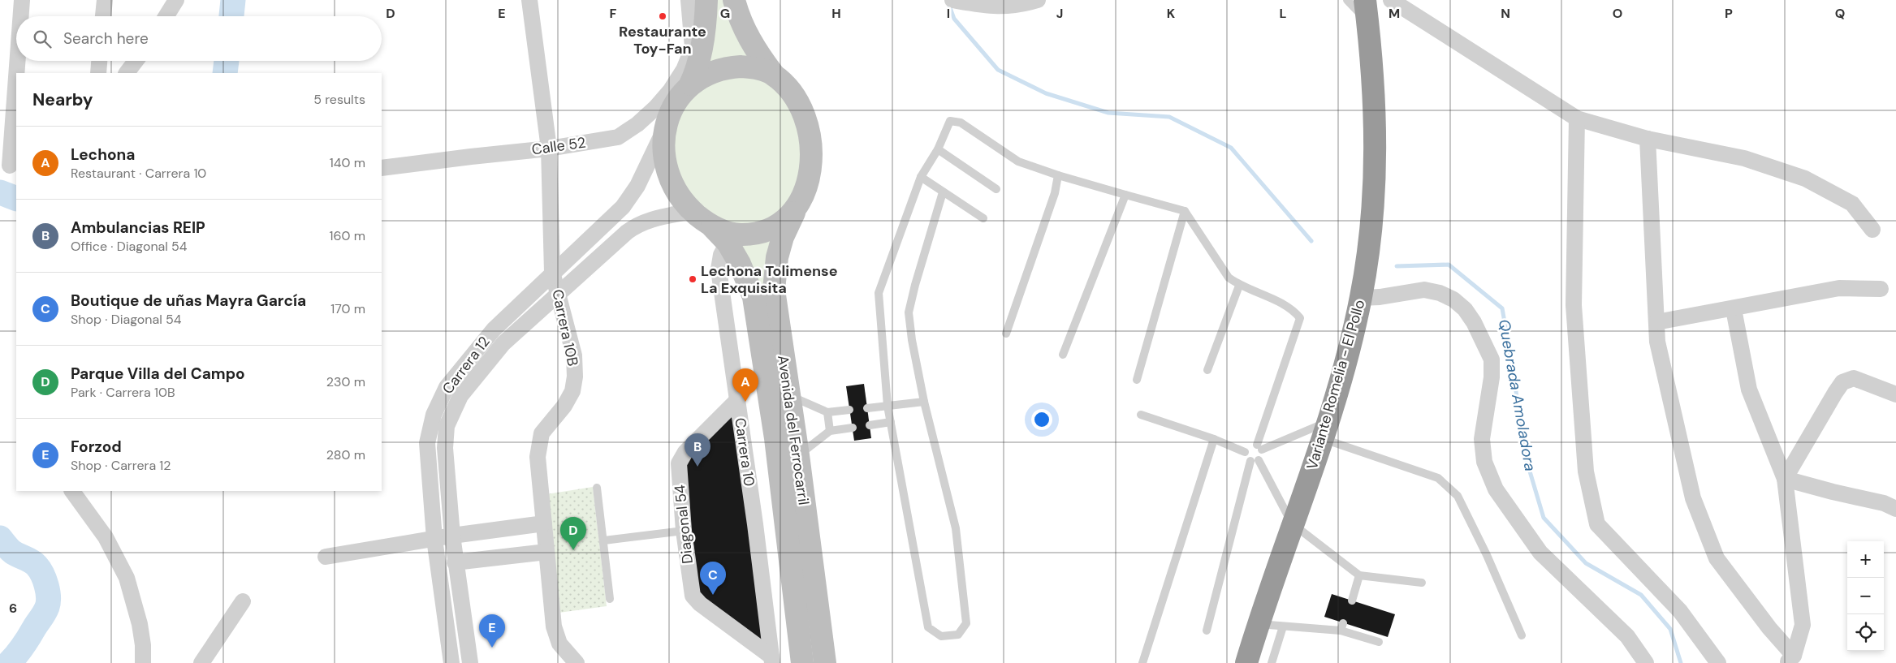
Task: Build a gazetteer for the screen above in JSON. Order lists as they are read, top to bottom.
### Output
{
  "streets": {
    "highway": ["Variante Romelia - El Pollo"],
    "main road": ["Avenida del Ferrocarril"],
    "street": [
      "Calle 52",
      "Carrera 10B",
      "Carrera 12",
      "Carrera 10",
      "Diagonal 54"
    ]
  },
  "crossings": [
    ["Calle 52", "Carrera 10B"],
    ["Carrera 10B", "Carrera 12"],
    ["Avenida del Ferrocarril", "Carrera 10"],
    ["Carrera 10", "Diagonal 54"]
  ],
  "water": ["Quebrada Amoladora"],
  "places": ["Restaurante Toy-Fan", "Lechona Tolimense La Exquisita"],
  "page": {
    "search": "Search here",
    "heading": ["Nearby", "5 results"],
    "list": [
      {
        "mark": "A",
        "name": "Lechona",
        "note": "Restaurant · Carrera 10",
        "value": "140 m"
      },
      {
        "mark": "B",
        "name": "Ambulancias REIP",
        "note": "Office · Diagonal 54",
        "value": "160 m"
      },
      {
        "mark": "C",
        "name": "Boutique de uñas Mayra García",
        "note": "Shop · Diagonal 54",
        "value": "170 m"
      },
      {
        "mark": "D",
        "name": "Parque Villa del Campo",
        "note": "Park · Carrera 10B",
        "value": "230 m"
      },
      {
        "mark": "E",
        "name": "Forzod",
        "note": "Shop · Carrera 12",
        "value": "280 m"
      }
    ],
    "pins": [
      "A",
      "B",
      "D",
      "C",
      "E"
    ],
    "map_buttons": ["+", "−"]
  },
  "grid": {
    "columns": [
      "D",
      "E",
      "F",
      "G",
      "H",
      "I",
      "J",
      "K",
      "L",
      "M",
      "N",
      "O",
      "P",
      "Q"
    ],
    "rows": ["6"]
  }
}
